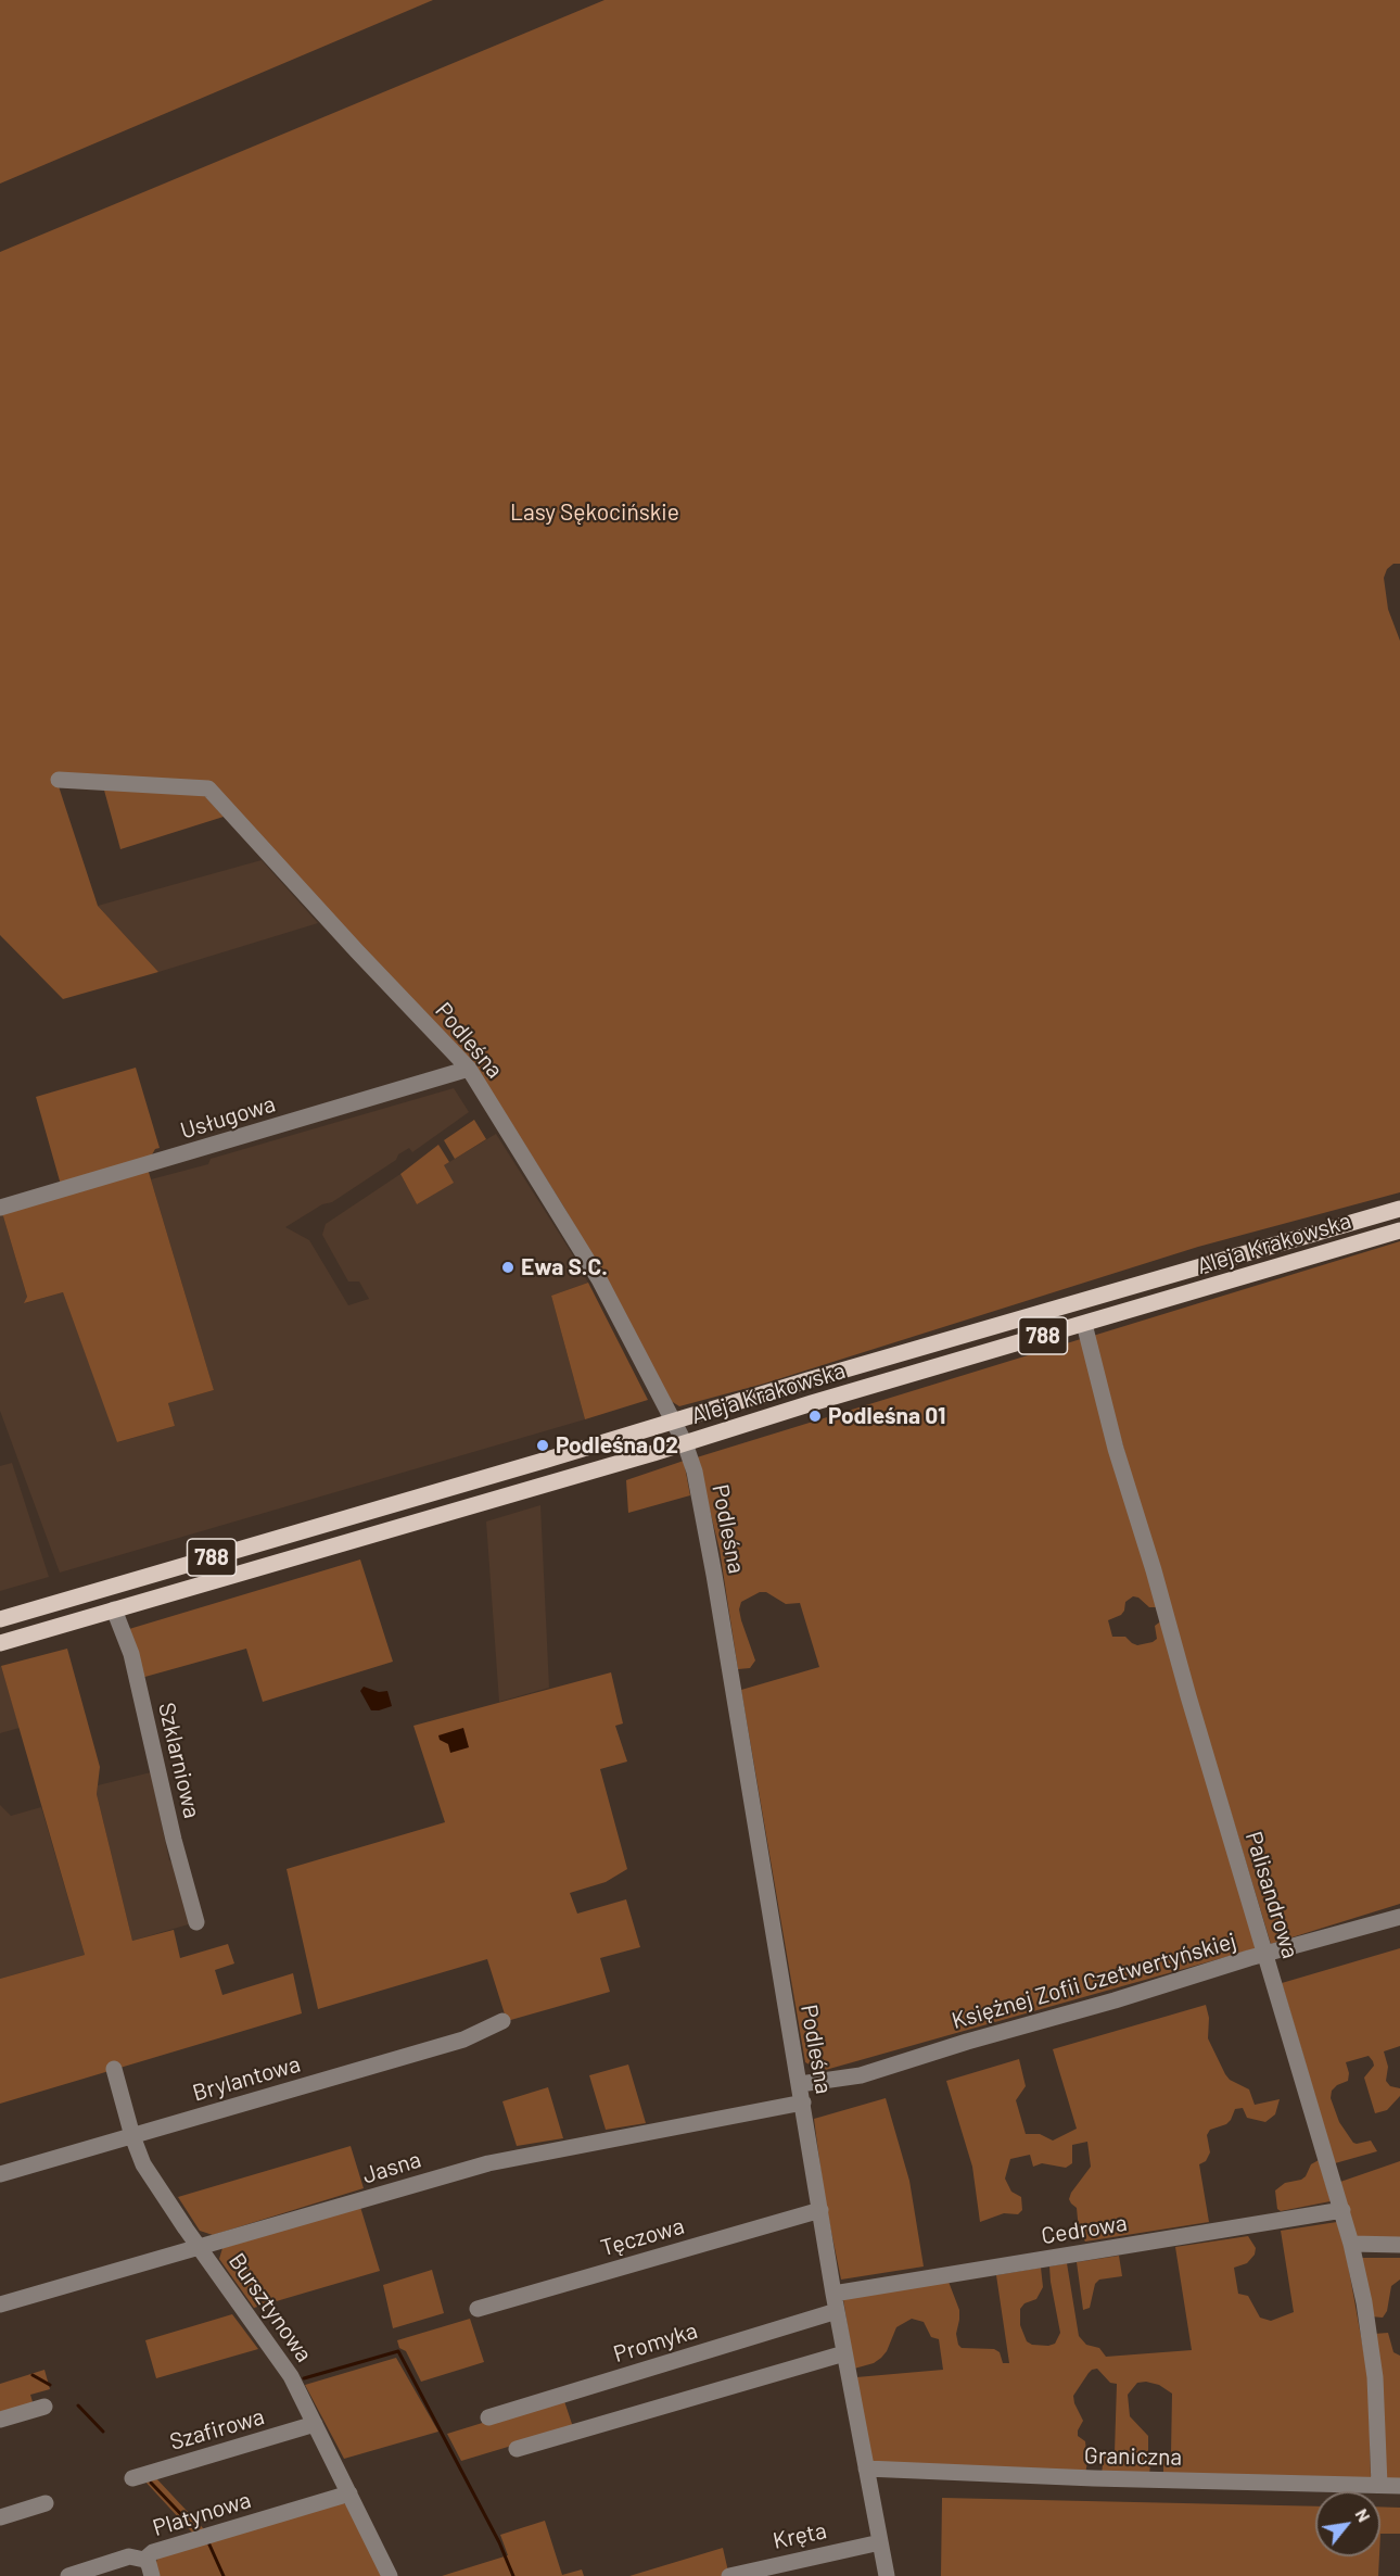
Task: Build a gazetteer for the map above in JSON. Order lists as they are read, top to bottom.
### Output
{
  "streets": {
    "main road": ["Aleja Krakowska", "788"],
    "street": [
      "Podleśna",
      "Usługowa",
      "Szklarniowa",
      "Palisandrowa",
      "Księżnej Zofii Czetwertyńskiej",
      "Brylantowa",
      "Jasna",
      "Cedrowa",
      "Tęczowa",
      "Bursztynowa",
      "Promyka",
      "Szafirowa",
      "Graniczna",
      "Platynowa",
      "Kręta"
    ]
  },
  "crossings": [
    ["Podleśna", "Usługowa"],
    ["Podleśna", "Aleja Krakowska"],
    ["Podleśna", "Księżnej Zofii Czetwertyńskiej"],
    ["Podleśna", "Jasna"],
    ["Podleśna", "Cedrowa"],
    ["Podleśna", "Tęczowa"],
    ["Podleśna", "Promyka"],
    ["Podleśna", "Graniczna"],
    ["Podleśna", "Kręta"],
    ["Aleja Krakowska", "Szklarniowa"],
    ["Aleja Krakowska", "Palisandrowa"],
    ["Palisandrowa", "Księżnej Zofii Czetwertyńskiej"],
    ["Palisandrowa", "Cedrowa"],
    ["Palisandrowa", "Graniczna"],
    ["Brylantowa", "Bursztynowa"],
    ["Jasna", "Bursztynowa"],
    ["Cedrowa", "Promyka"],
    ["Bursztynowa", "Szafirowa"],
    ["Bursztynowa", "Platynowa"]
  ],
  "parks": ["Lasy Sękocińskie"],
  "places": ["Ewa S.C.", "Podleśna 01", "Podleśna 02"],
  "north": "top right"
}
